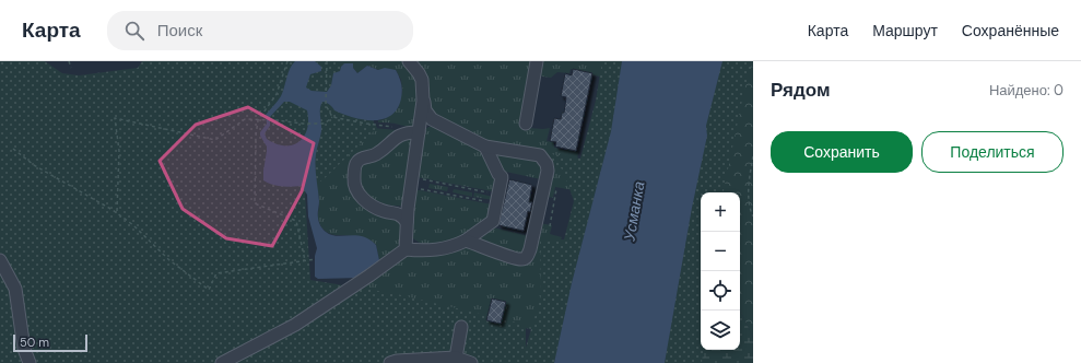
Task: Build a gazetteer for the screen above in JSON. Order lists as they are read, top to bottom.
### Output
{
  "water": ["Усманка"],
  "scale_bar": "50 m",
  "page": {
    "header": "Карта",
    "search": "Поиск",
    "nav": ["Карта", "Маршрут", "Сохранённые"],
    "heading": ["Рядом", "Найдено: 0"],
    "buttons": ["Сохранить", "Поделиться"],
    "map_buttons": ["+", "−"],
    "scale": "50 m"
  }
}
